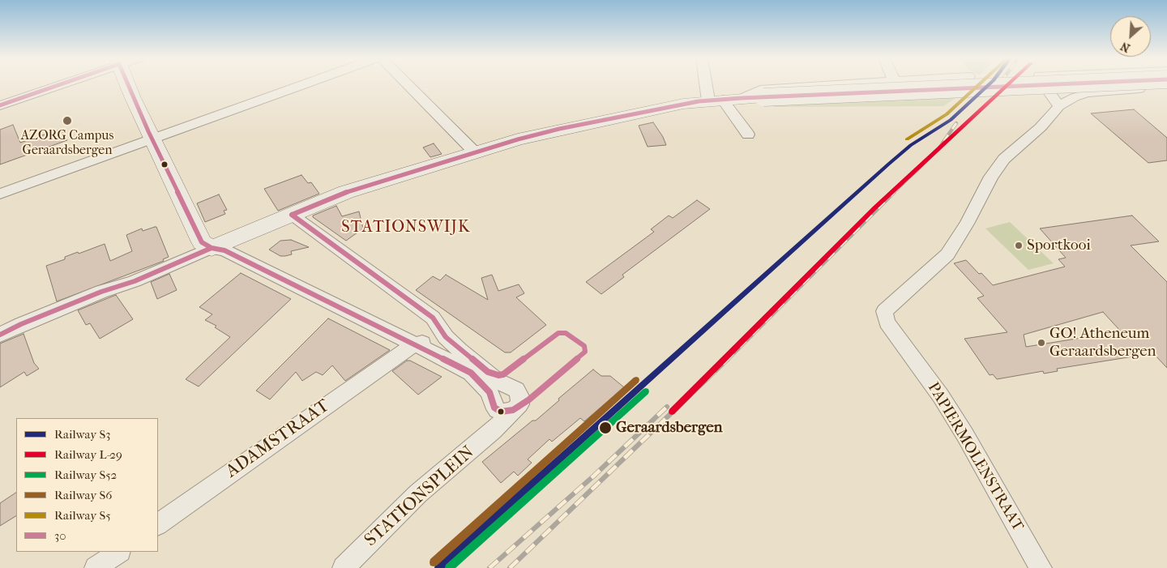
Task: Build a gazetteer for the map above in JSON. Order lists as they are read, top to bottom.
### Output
{
  "streets": {
    "street": ["ADAMSTRAAT", "PAPIERMOLENSTRAAT", "STATIONSPLEIN"]
  },
  "districts": ["STATIONSWIJK"],
  "places": [
    "AZORG Campus Geraardsbergen",
    "Sportkooi",
    "GO! Atheneum Geraardsbergen",
    "Geraardsbergen"
  ],
  "lines": [
    "rail line S3",
    "rail line L-29",
    "rail line S5",
    "transit line 30",
    "rail line S6",
    "rail line S52"
  ],
  "legend": [
    "Railway S3",
    "Railway L-29",
    "Railway S52",
    "Railway S6",
    "Railway S5",
    "30"
  ],
  "north": "bottom left"
}
